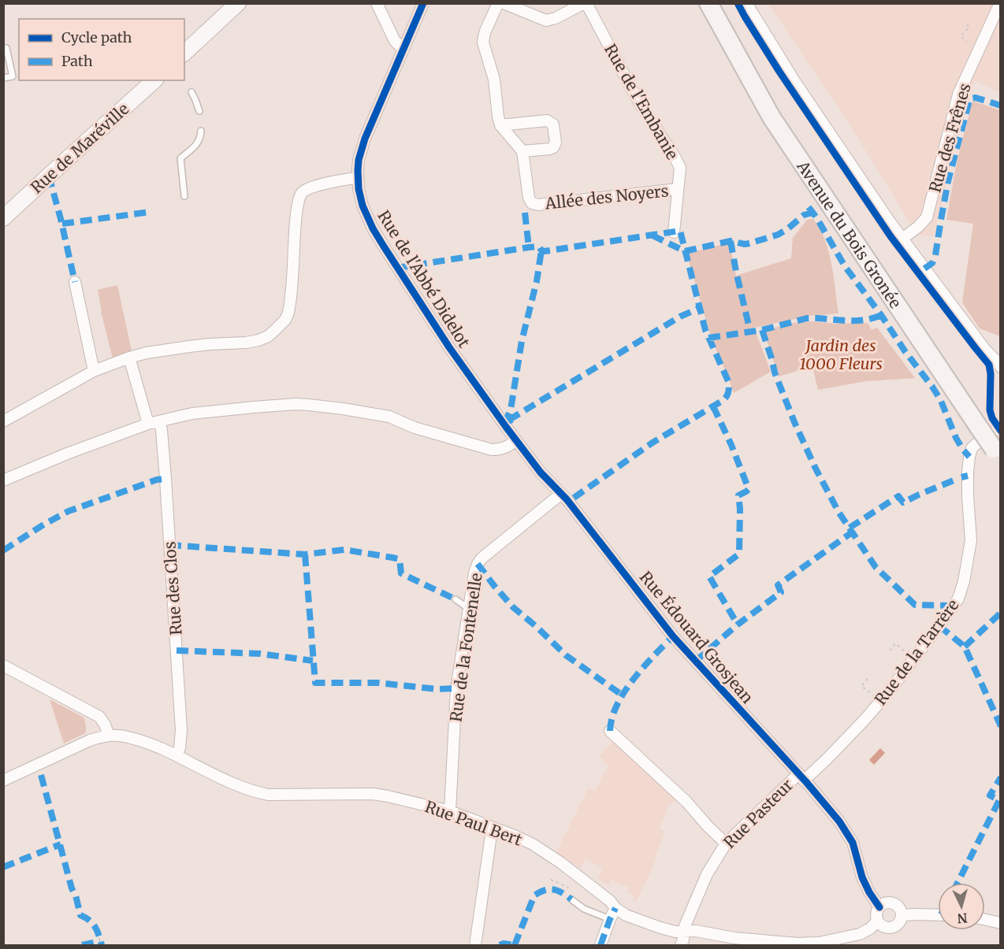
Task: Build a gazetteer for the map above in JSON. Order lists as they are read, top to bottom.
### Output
{
  "streets": {
    "main road": ["Rue de Maréville", "Avenue du Bois Gronée"],
    "street": [
      "Rue de l'Embanie",
      "Rue des Frênes",
      "Allée des Noyers",
      "Rue de l'Abbé Didelot",
      "Rue des Clos",
      "Rue Édouard Grosjean",
      "Rue de la Fontenelle",
      "Rue de la Tarrère",
      "Rue Pasteur",
      "Rue Paul Bert"
    ]
  },
  "crossings": [
    ["Rue de l'Embanie", "Allée des Noyers"],
    ["Avenue du Bois Gronée", "Rue de la Tarrère"],
    ["Rue de l'Abbé Didelot", "Rue Édouard Grosjean"],
    ["Rue des Clos", "Rue Paul Bert"],
    ["Rue Édouard Grosjean", "Rue de la Fontenelle"],
    ["Rue Édouard Grosjean", "Rue de la Tarrère"],
    ["Rue Édouard Grosjean", "Rue Pasteur"],
    ["Rue Édouard Grosjean", "Rue Paul Bert"],
    ["Rue de la Fontenelle", "Rue Paul Bert"],
    ["Rue de la Tarrère", "Rue Pasteur"],
    ["Rue Pasteur", "Rue Paul Bert"]
  ],
  "parks": ["Jardin des 1000 Fleurs"],
  "legend": ["Cycle path", "Path"],
  "north": "bottom"
}
